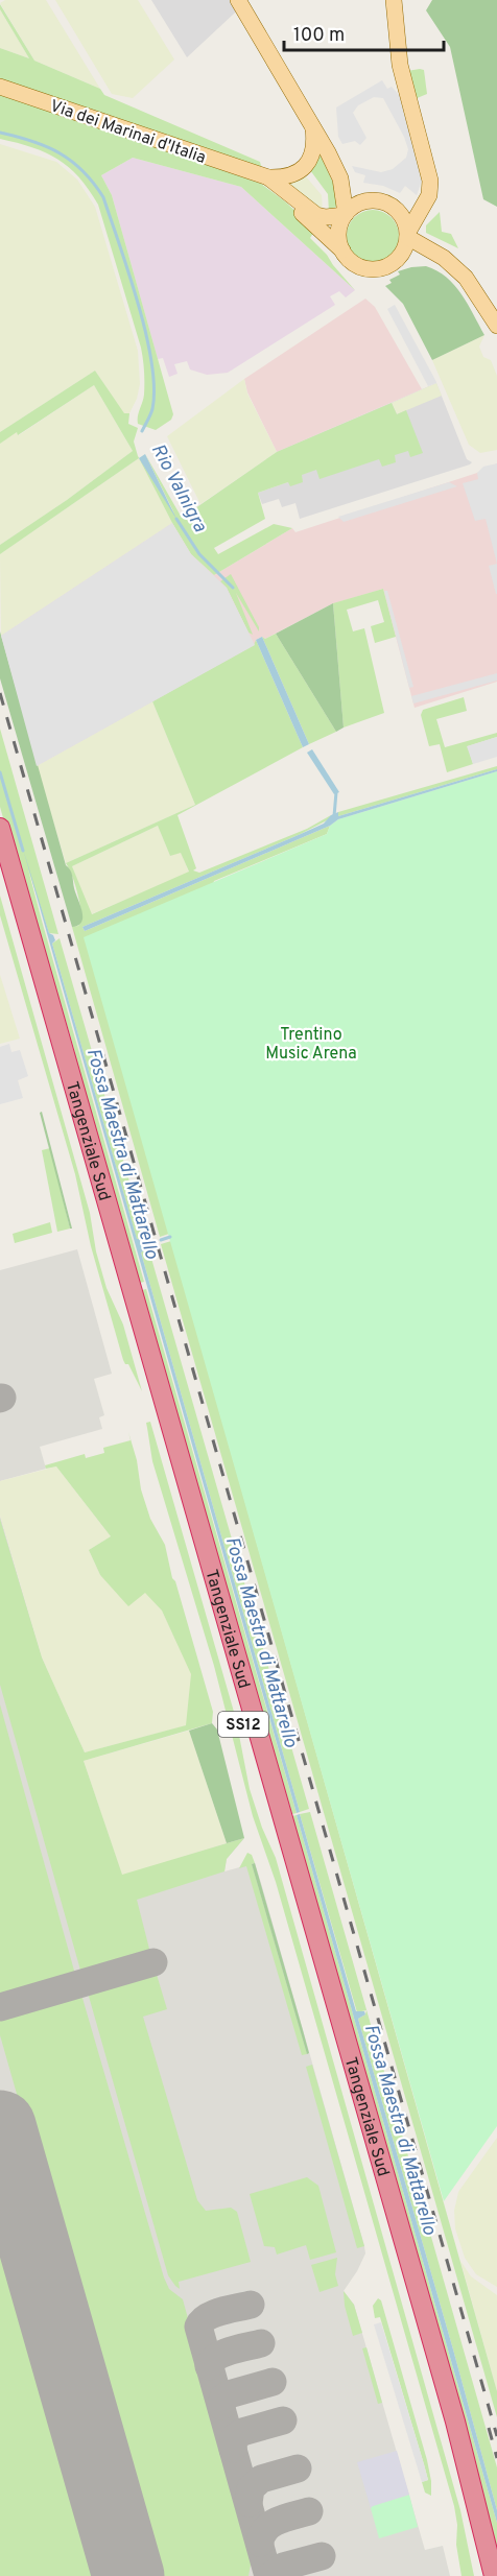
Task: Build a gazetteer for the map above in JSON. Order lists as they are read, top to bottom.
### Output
{
  "streets": {
    "highway": ["Tangenziale Sud", "SS12"],
    "main road": ["Via dei Marinai d'Italia"]
  },
  "water": ["Rio Valnigra", "Fossa Maestra di Mattarello"],
  "parks": ["Trentino Music Arena"],
  "scale_bar": "100 m"
}
